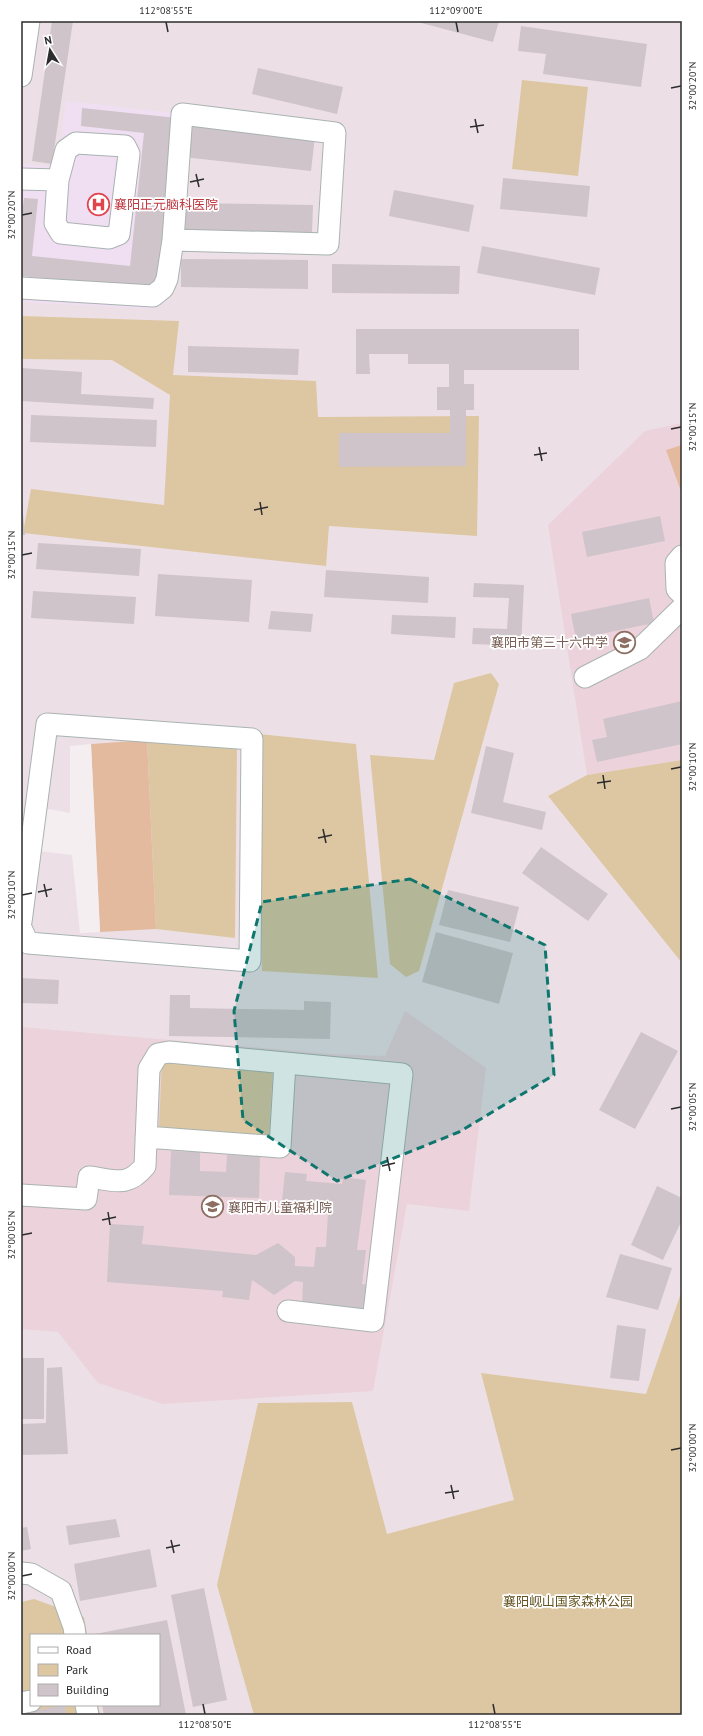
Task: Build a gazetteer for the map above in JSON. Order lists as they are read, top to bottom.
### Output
{
  "parks": ["襄阳岘山国家森林公园"],
  "places": {
    "hospital": ["襄阳正元脑科医院"],
    "school or university": ["襄阳市第三十六中学", "襄阳市儿童福利院"]
  },
  "legend": ["Road", "Park", "Building"],
  "north": "top",
  "coordinates": [
    "112°08'55\"E",
    "112°09'00\"E",
    "32°00'20\"N",
    "32°00'15\"N",
    "32°00'10\"N",
    "32°00'05\"N",
    "32°00'00\"N",
    "112°08'50\"E"
  ]
}
